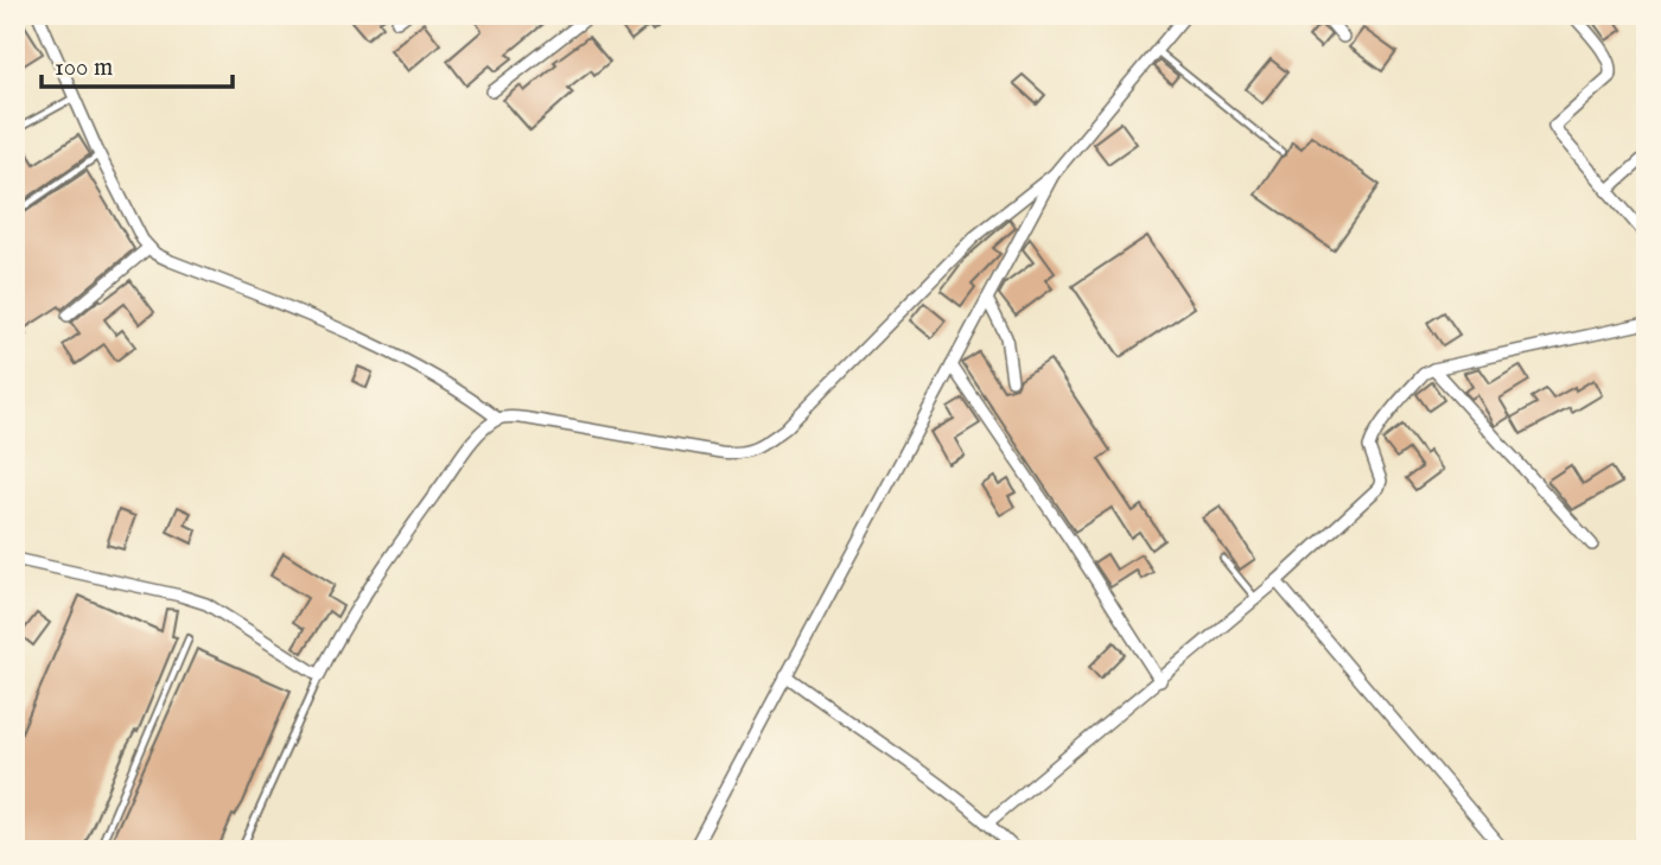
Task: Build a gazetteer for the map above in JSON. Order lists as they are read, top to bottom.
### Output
{
  "scale_bar": "100 m"
}
